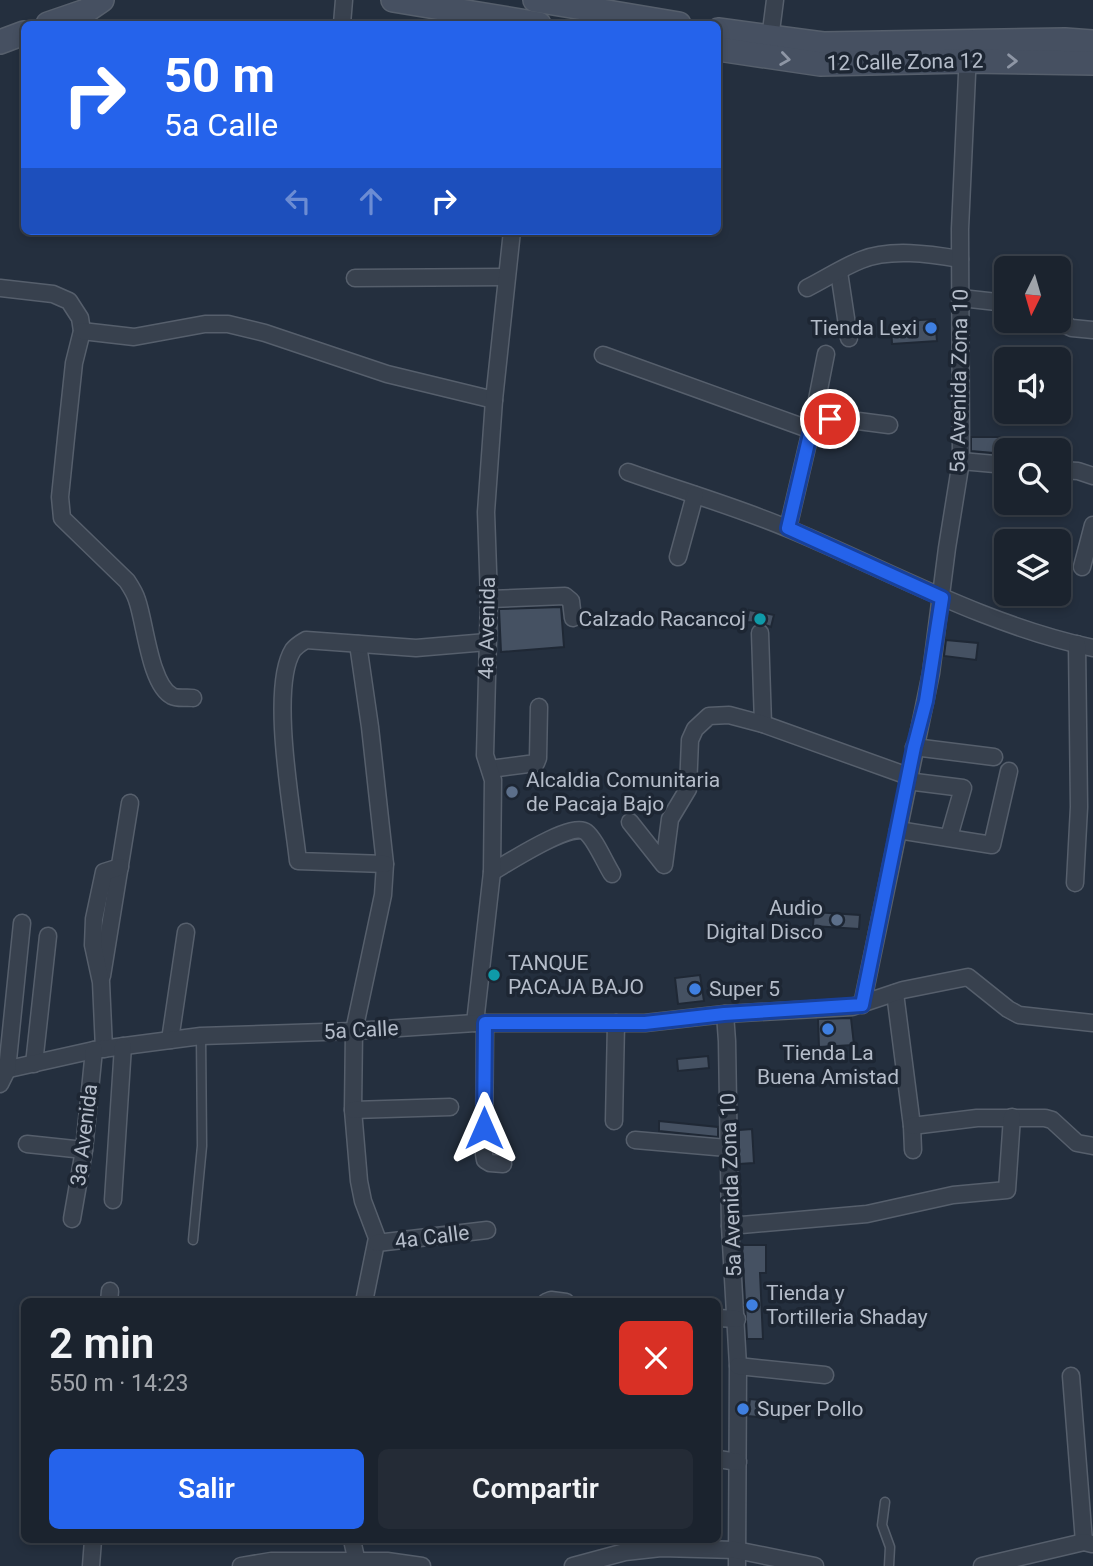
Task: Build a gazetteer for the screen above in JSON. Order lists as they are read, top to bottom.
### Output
{
  "streets": {
    "street": [
      "12 Calle Zona 12",
      "5a Avenida Zona 10",
      "4a Avenida",
      "5a Calle",
      "3a Avenida",
      "4a Calle"
    ]
  },
  "crossings": [
    ["12 Calle Zona 12", "5a Avenida Zona 10"],
    ["5a Avenida Zona 10", "5a Calle"],
    ["4a Avenida", "5a Calle"],
    ["5a Calle", "3a Avenida"]
  ],
  "places": [
    "Tienda Lexi",
    "Calzado Racancoj",
    "Alcaldia Comunitaria de Pacaja Bajo",
    "Audio Digital Disco",
    "TANQUE PACAJA BAJO",
    "Super 5",
    "Tienda La Buena Amistad",
    "Tienda y Tortilleria Shaday",
    "Super Pollo"
  ],
  "north": "bottom",
  "page": {
    "turn": ["50 m", "5a Calle"],
    "heading": ["2 min", "550 m · 14:23"],
    "buttons": ["Salir", "Compartir"]
  }
}
